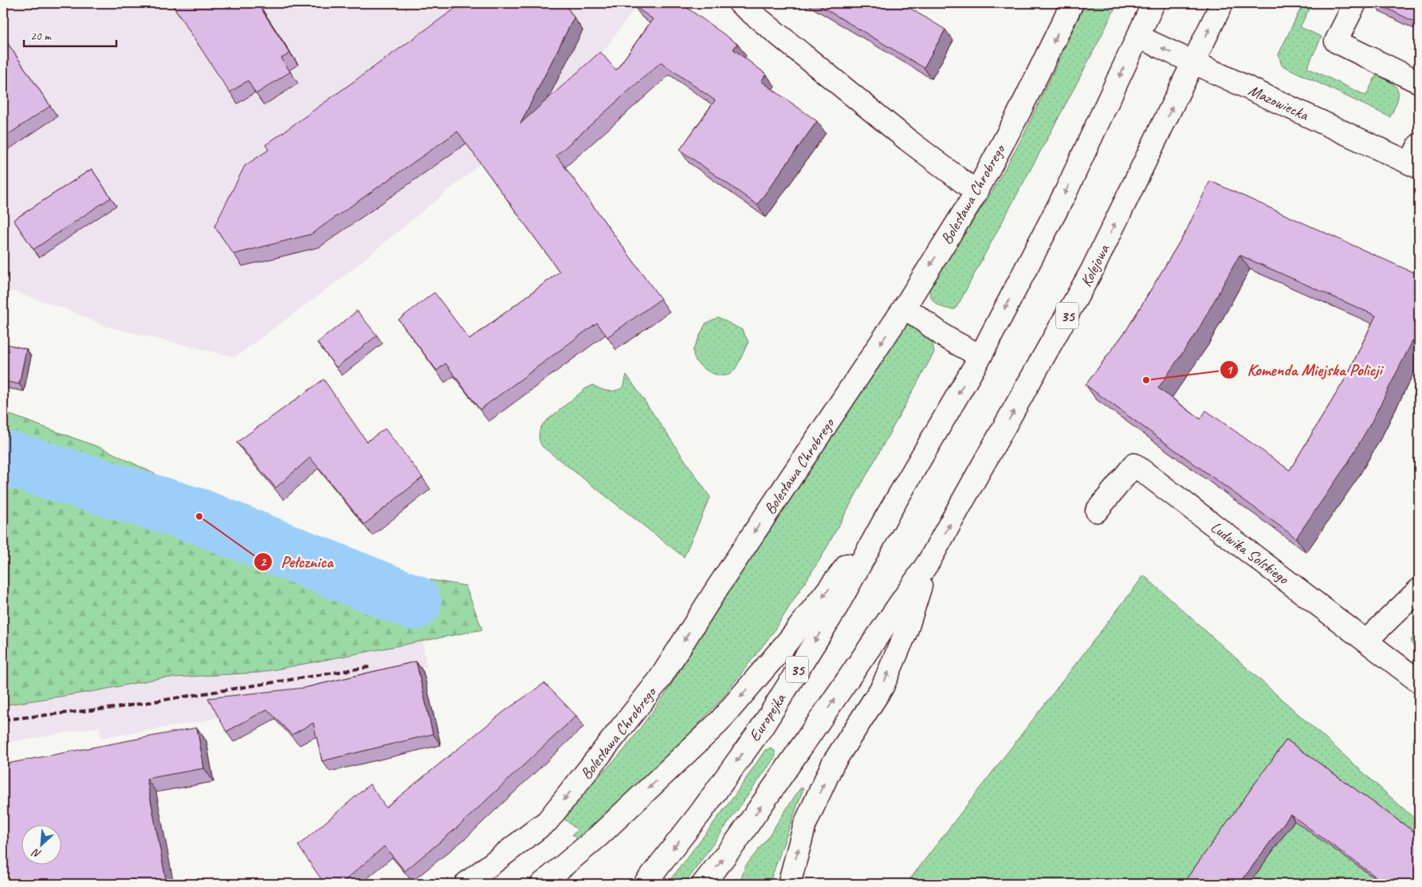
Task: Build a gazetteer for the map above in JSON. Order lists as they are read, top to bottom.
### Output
{
  "streets": {
    "main road": [
      "Mazowiecka",
      "Bolesława Chrobrego",
      "Kolejowa",
      "35",
      "Ludwika Solskiego",
      "Europejka"
    ]
  },
  "crossings": [
    ["Mazowiecka", "Kolejowa"],
    ["Mazowiecka", "35"],
    ["Kolejowa", "35"],
    ["35", "Europejka"]
  ],
  "places": ["Komenda Miejska Policji", "Pełcznica"],
  "scale_bar": "20 m",
  "north": "bottom left"
}
